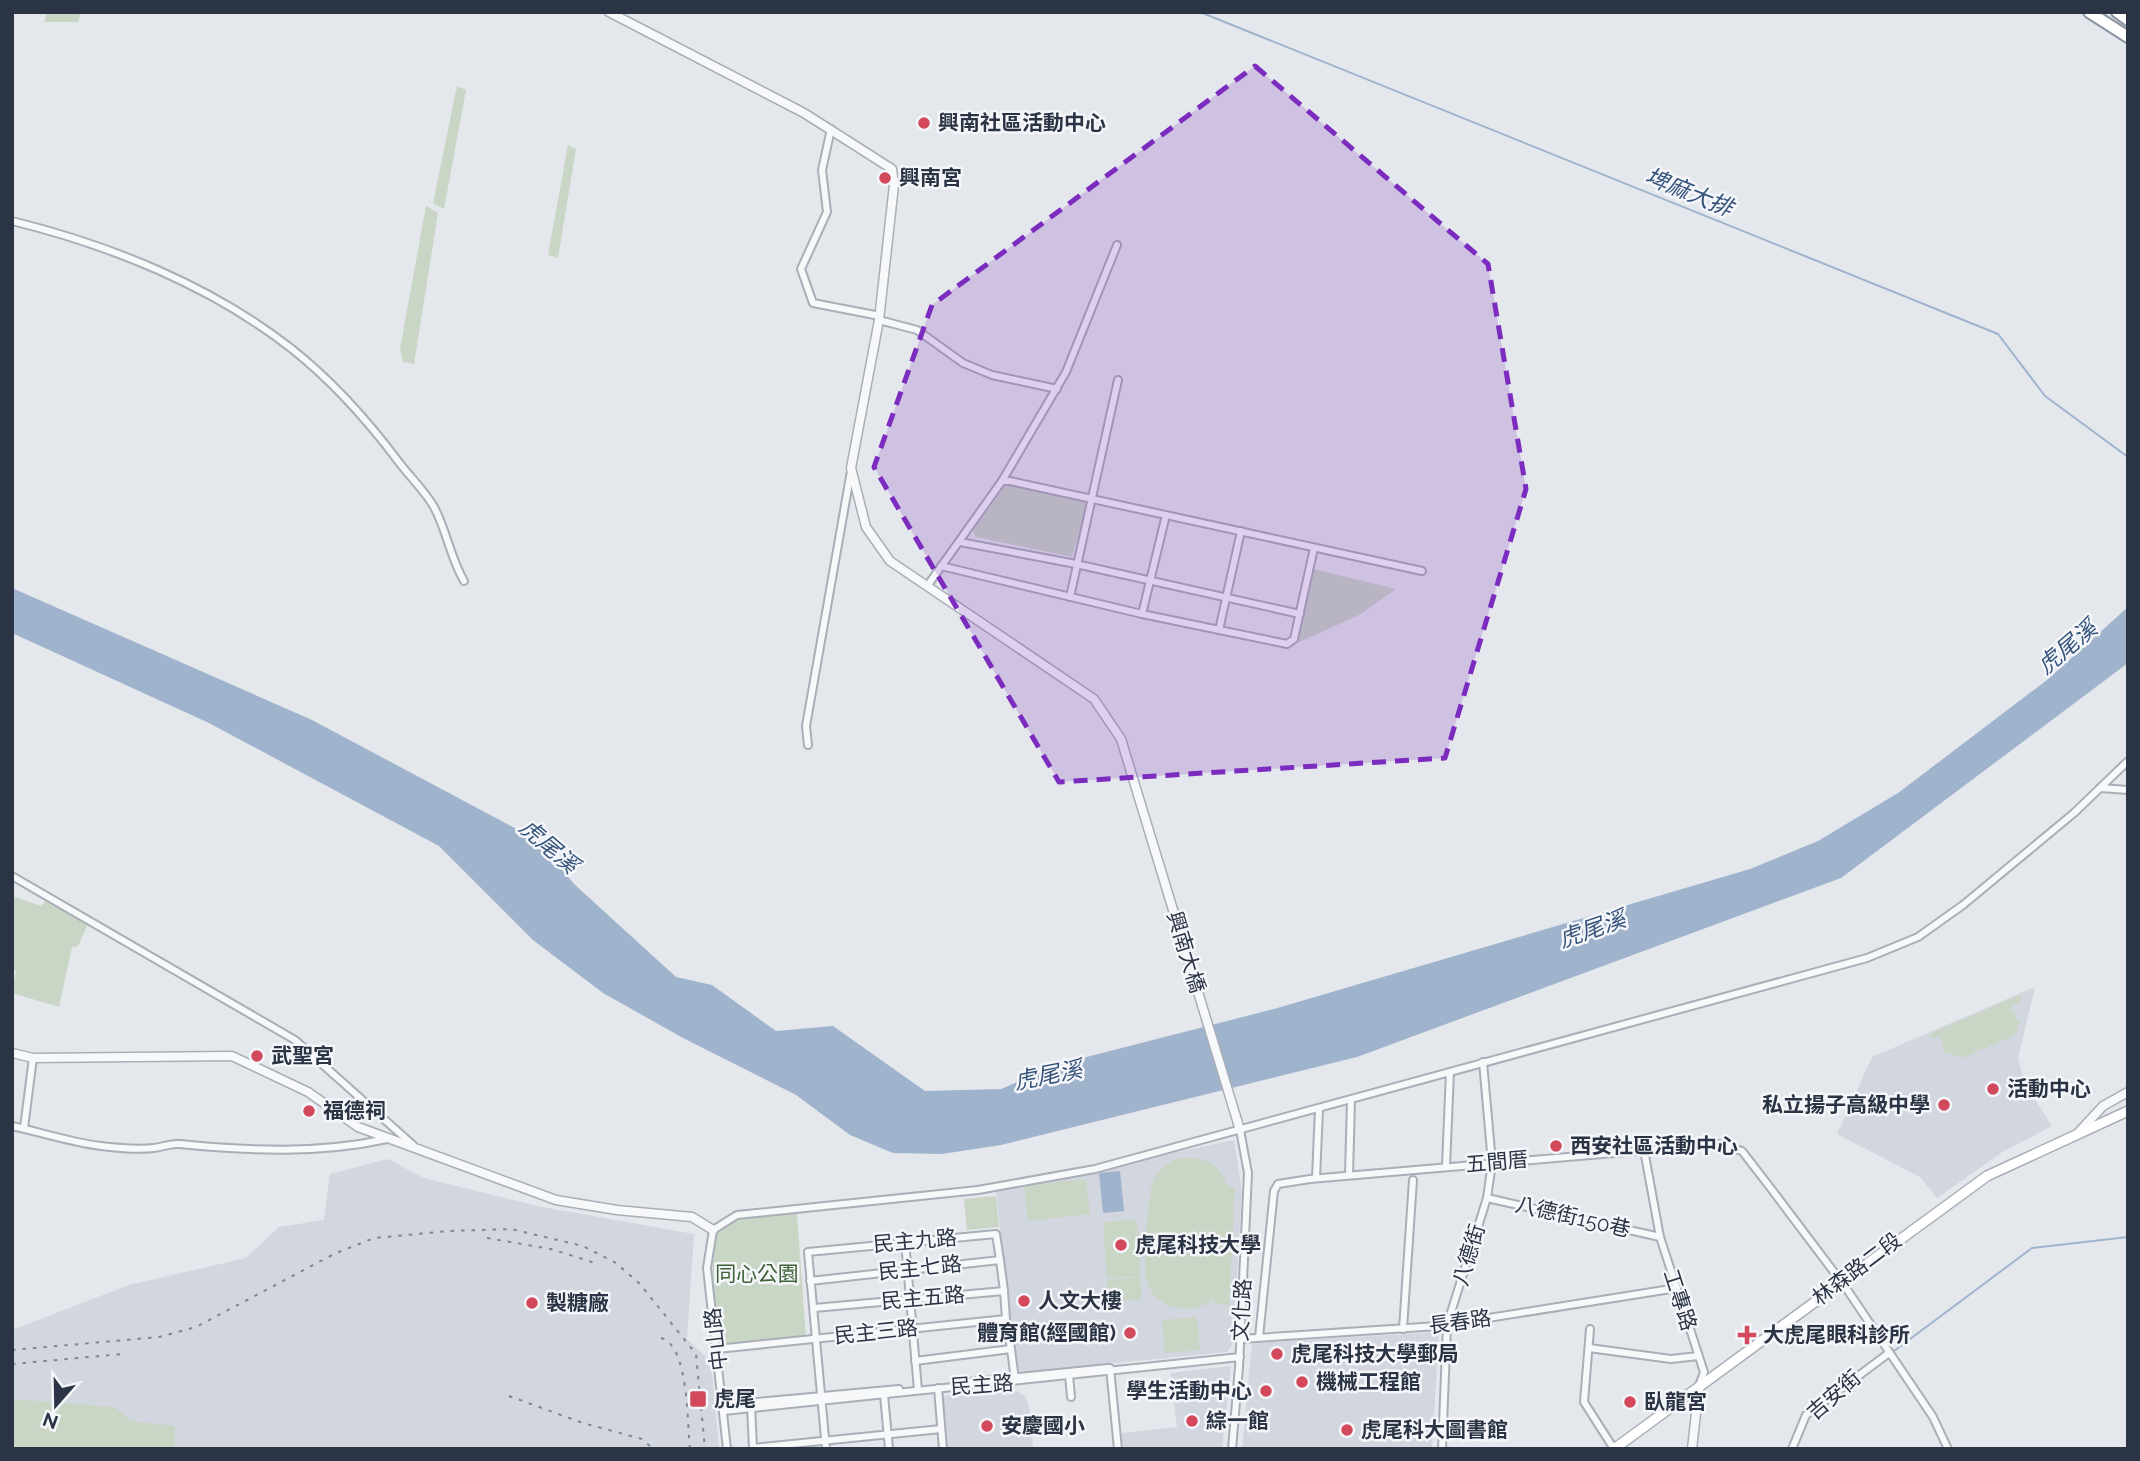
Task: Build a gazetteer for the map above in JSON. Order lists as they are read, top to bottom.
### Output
{
  "streets": {
    "main road": ["林森路二段"],
    "street": [
      "興南大橋",
      "五間厝",
      "八德街150巷",
      "民主九路",
      "八德街",
      "民主七路",
      "民主五路",
      "工專路",
      "文化路",
      "長春路",
      "民主三路",
      "中山路",
      "民主路",
      "吉安街"
    ]
  },
  "crossings": [
    ["興南大橋", "文化路"],
    ["五間厝", "八德街"],
    ["五間厝", "林森路二段"],
    ["五間厝", "工專路"],
    ["五間厝", "文化路"],
    ["五間厝", "吉安街"],
    ["八德街150巷", "八德街"],
    ["八德街150巷", "工專路"],
    ["民主九路", "民主七路"],
    ["八德街", "長春路"],
    ["林森路二段", "工專路"],
    ["工專路", "長春路"],
    ["文化路", "長春路"],
    ["文化路", "民主路"],
    ["民主三路", "中山路"],
    ["中山路", "民主路"]
  ],
  "water": ["埤麻大排", "虎尾溪"],
  "parks": ["同心公園"],
  "places": {
    "other": [
      "興南社區活動中心",
      "興南宮",
      "武聖宮",
      "活動中心",
      "私立揚子高級中學",
      "福德祠",
      "西安社區活動中心",
      "虎尾科技大學",
      "人文大樓",
      "製糖廠",
      "體育館(經國館)",
      "虎尾科技大學郵局",
      "機械工程館",
      "學生活動中心",
      "臥龍宮",
      "綜一館",
      "安慶國小",
      "虎尾科大圖書館"
    ],
    "health": ["大虎尾眼科診所"],
    "transit": ["虎尾"]
  },
  "north": "bottom"
}
